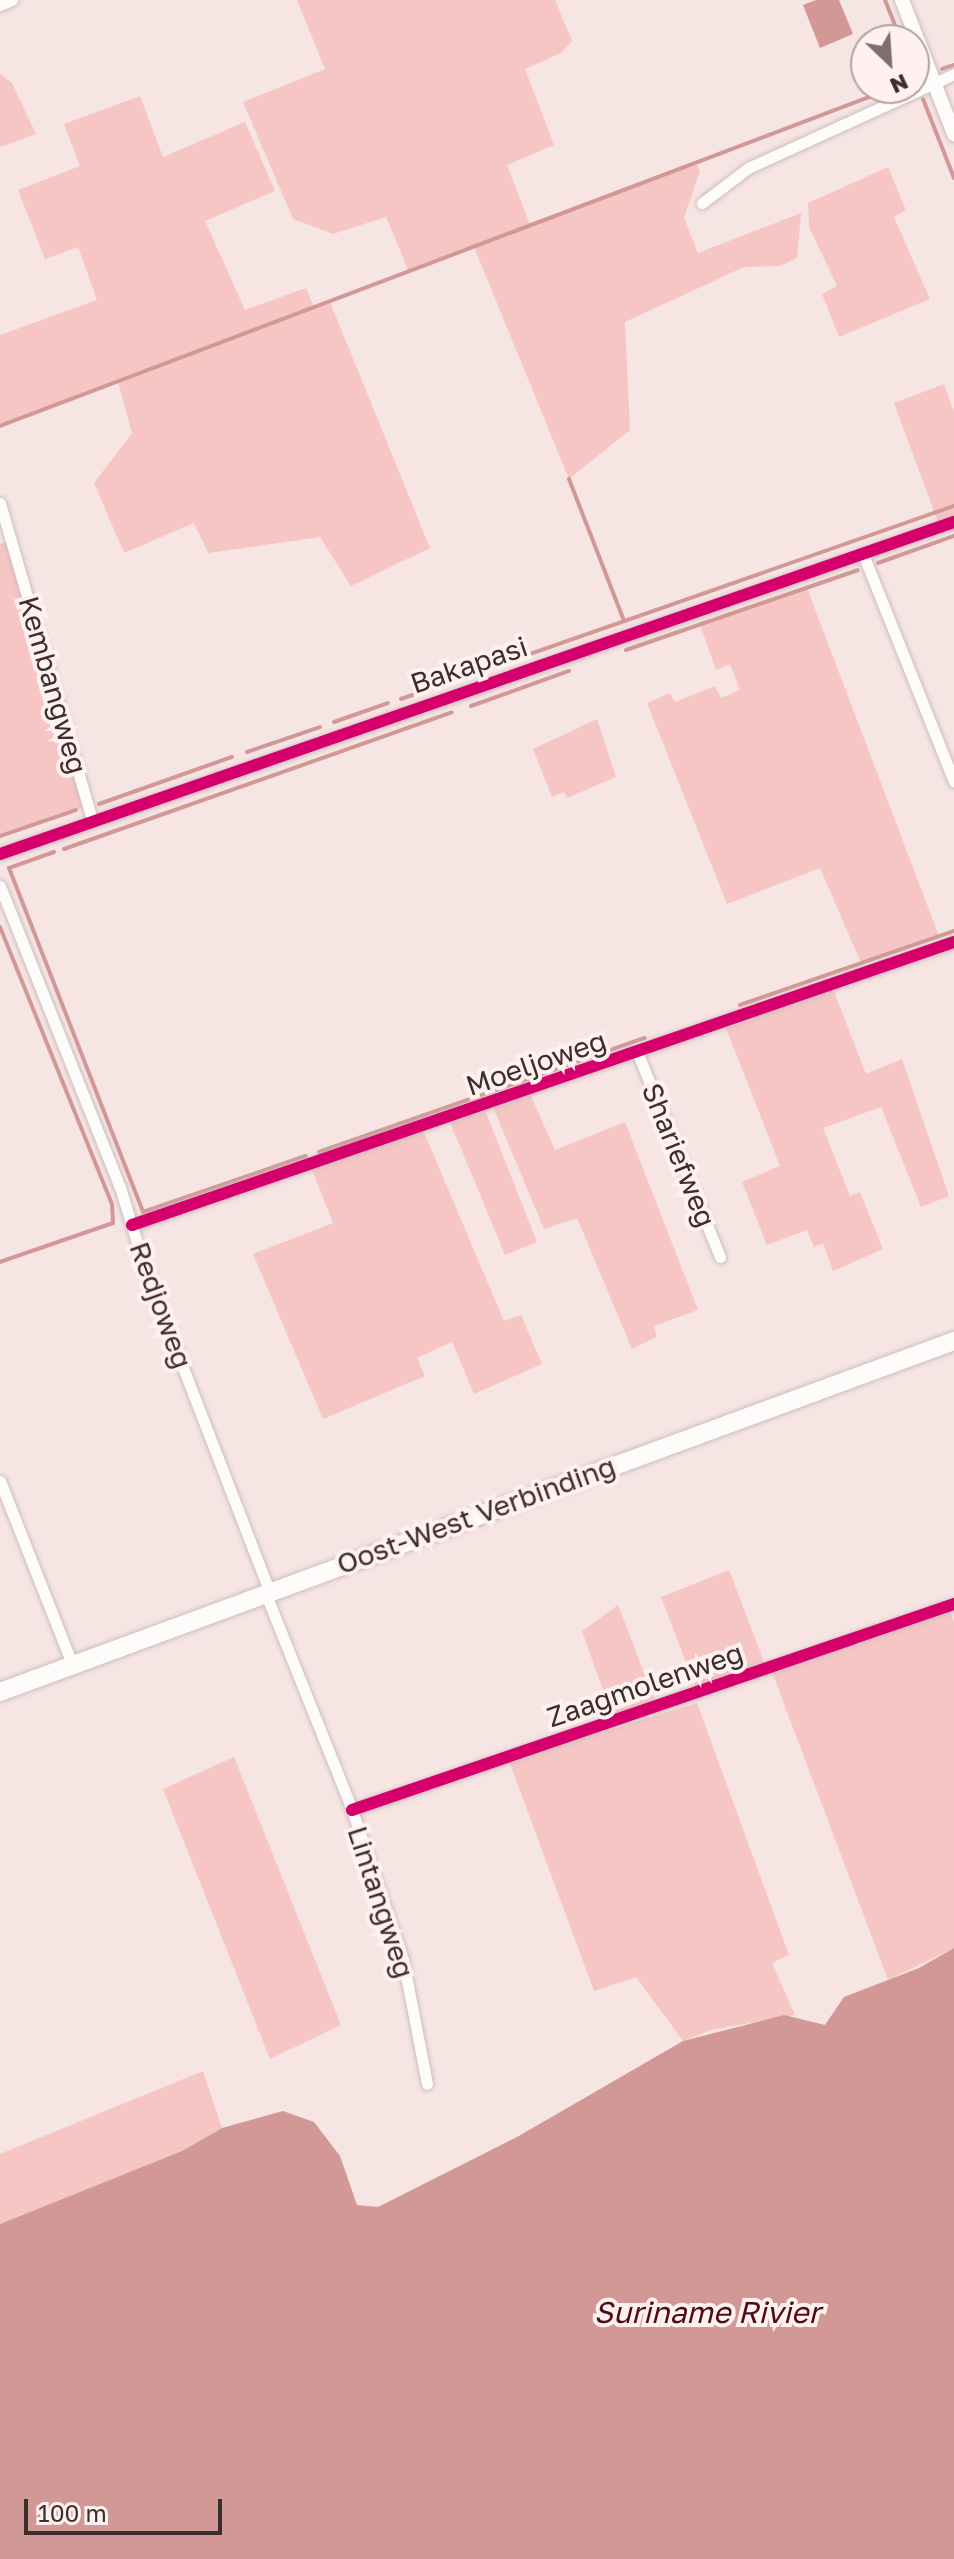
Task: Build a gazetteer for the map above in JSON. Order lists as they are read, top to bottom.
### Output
{
  "streets": {
    "main road": ["Oost-West Verbinding"],
    "street": [
      "Bakapasi",
      "Kembangweg",
      "Moeljoweg",
      "Shariefweg",
      "Redjoweg",
      "Zaagmolenweg",
      "Lintangweg"
    ]
  },
  "crossings": [
    ["Bakapasi", "Kembangweg"],
    ["Moeljoweg", "Shariefweg"],
    ["Moeljoweg", "Redjoweg"],
    ["Redjoweg", "Oost-West Verbinding"],
    ["Redjoweg", "Lintangweg"],
    ["Oost-West Verbinding", "Lintangweg"],
    ["Zaagmolenweg", "Lintangweg"]
  ],
  "water": ["Suriname Rivier"],
  "scale_bar": "100 m",
  "north": "bottom right"
}
